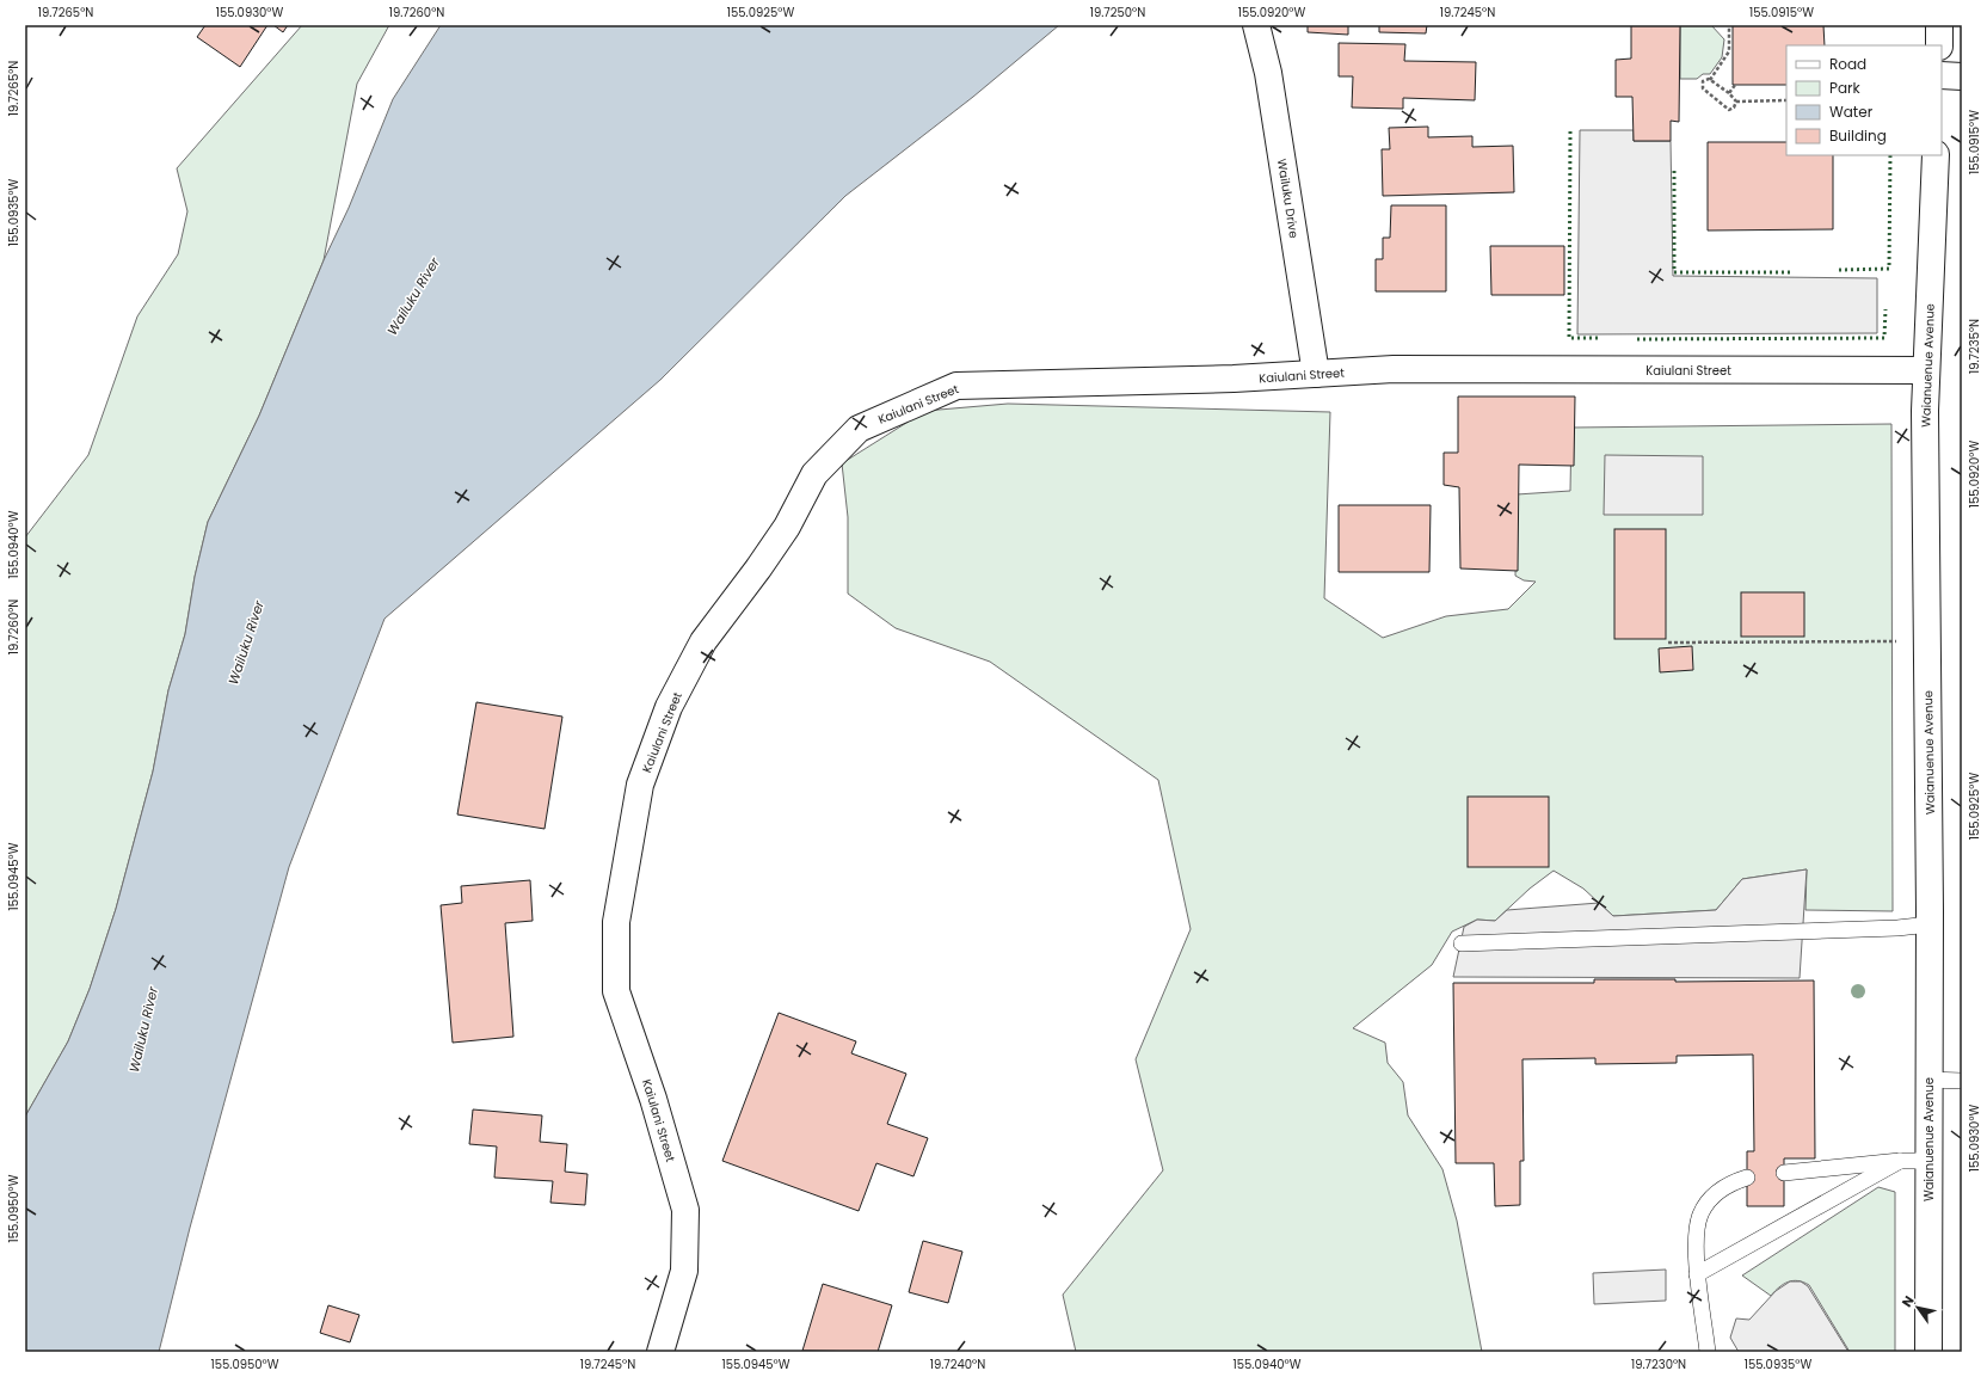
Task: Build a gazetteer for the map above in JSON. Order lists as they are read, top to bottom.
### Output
{
  "streets": {
    "street": ["Wailuku Drive", "Waianuenue Avenue", "Kaiulani Street"]
  },
  "crossings": [
    ["Wailuku Drive", "Kaiulani Street"],
    ["Waianuenue Avenue", "Kaiulani Street"]
  ],
  "water": ["Wailuku River"],
  "legend": [
    "Road",
    "Park",
    "Water",
    "Building"
  ],
  "north": "top left",
  "coordinates": [
    "19.7265°N",
    "155.0930°W",
    "19.7260°N",
    "155.0925°W",
    "19.7250°N",
    "155.0920°W",
    "19.7245°N",
    "155.0915°W",
    "155.0935°W",
    "19.7235°N",
    "155.0940°W",
    "155.0945°W",
    "155.0950°W",
    "19.7240°N",
    "19.7230°N"
  ]
}
